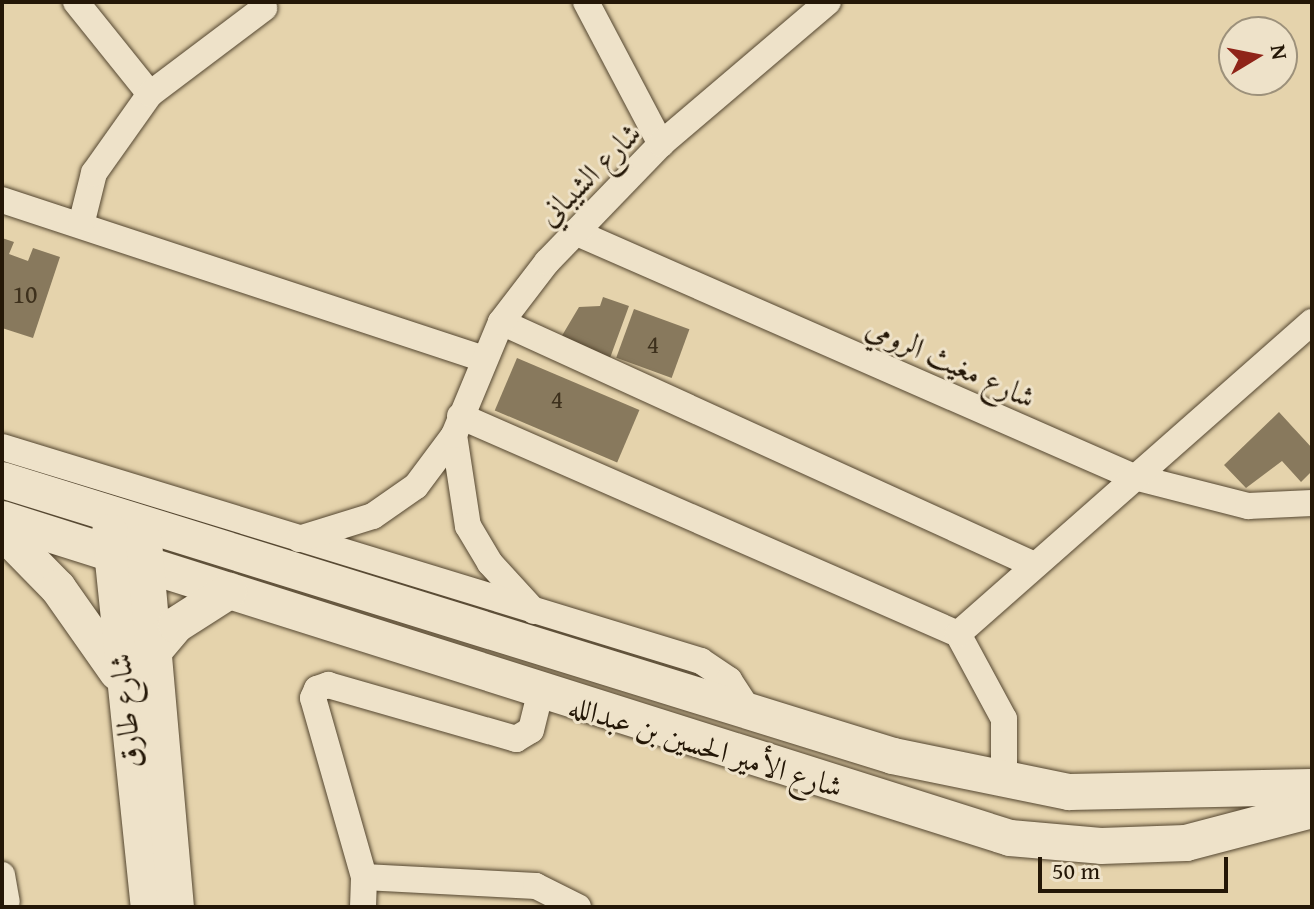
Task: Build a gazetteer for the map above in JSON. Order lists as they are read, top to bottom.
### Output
{
  "streets": {
    "main road": ["شارع طارق", "شارع الأمير الحسين بن عبدالله"],
    "street": ["شارع الشيباني", "شارع مغيث الرومي"]
  },
  "crossings": [
    ["شارع الشيباني", "شارع مغيث الرومي"],
    ["شارع طارق", "شارع الأمير الحسين بن عبدالله"]
  ],
  "house_numbers": ["10", "4", "4"],
  "scale_bar": "50 m",
  "north": "right"
}
